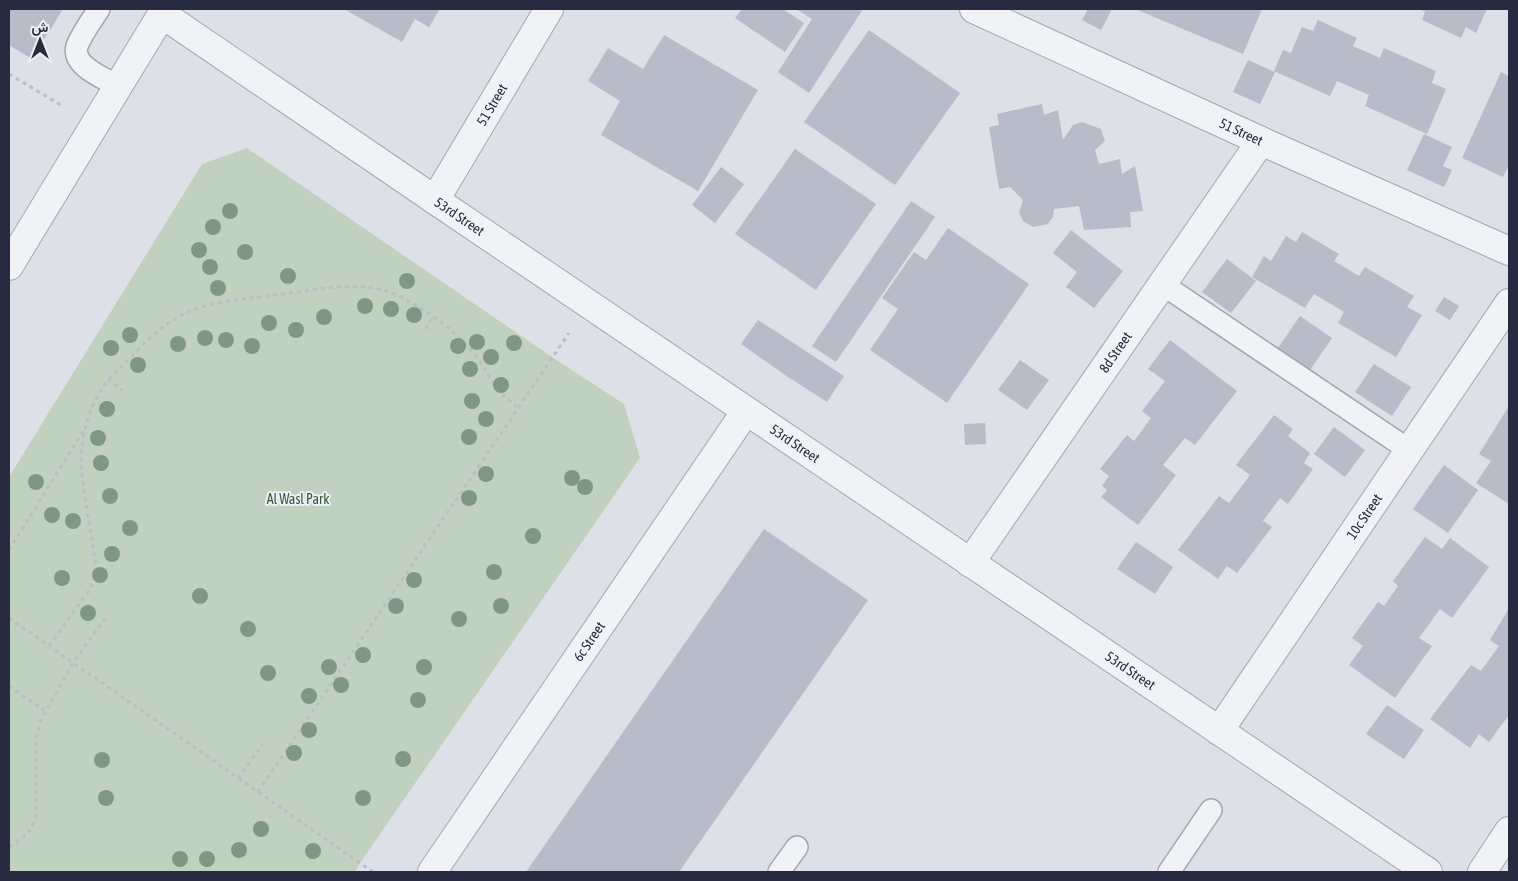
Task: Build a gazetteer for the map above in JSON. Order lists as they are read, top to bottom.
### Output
{
  "streets": {
    "street": [
      "51 Street",
      "53rd Street",
      "8d Street",
      "10c Street",
      "6c Street"
    ]
  },
  "crossings": [
    ["51 Street", "53rd Street"],
    ["51 Street", "8d Street"],
    ["53rd Street", "8d Street"],
    ["53rd Street", "10c Street"],
    ["53rd Street", "6c Street"]
  ],
  "parks": ["Al Wasl Park"],
  "north": "top"
}
